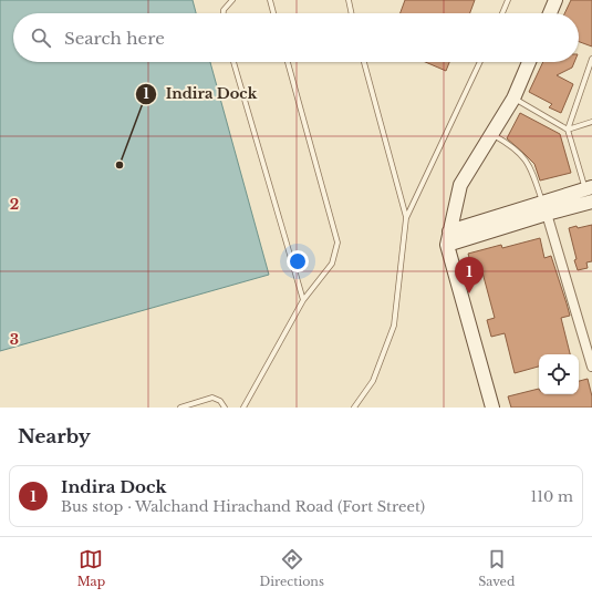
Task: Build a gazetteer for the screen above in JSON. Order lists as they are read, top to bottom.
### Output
{
  "places": ["Indira Dock"],
  "page": {
    "search": "Search here",
    "pins": "1",
    "heading": "Nearby",
    "list": [
      {
        "mark": "1",
        "name": "Indira Dock",
        "note": "Bus stop · Walchand Hirachand Road (Fort Street)",
        "value": "110 m"
      }
    ],
    "nav": ["Map", "Directions", "Saved"]
  },
  "grid": {
    "rows": ["2", "3"]
  }
}
